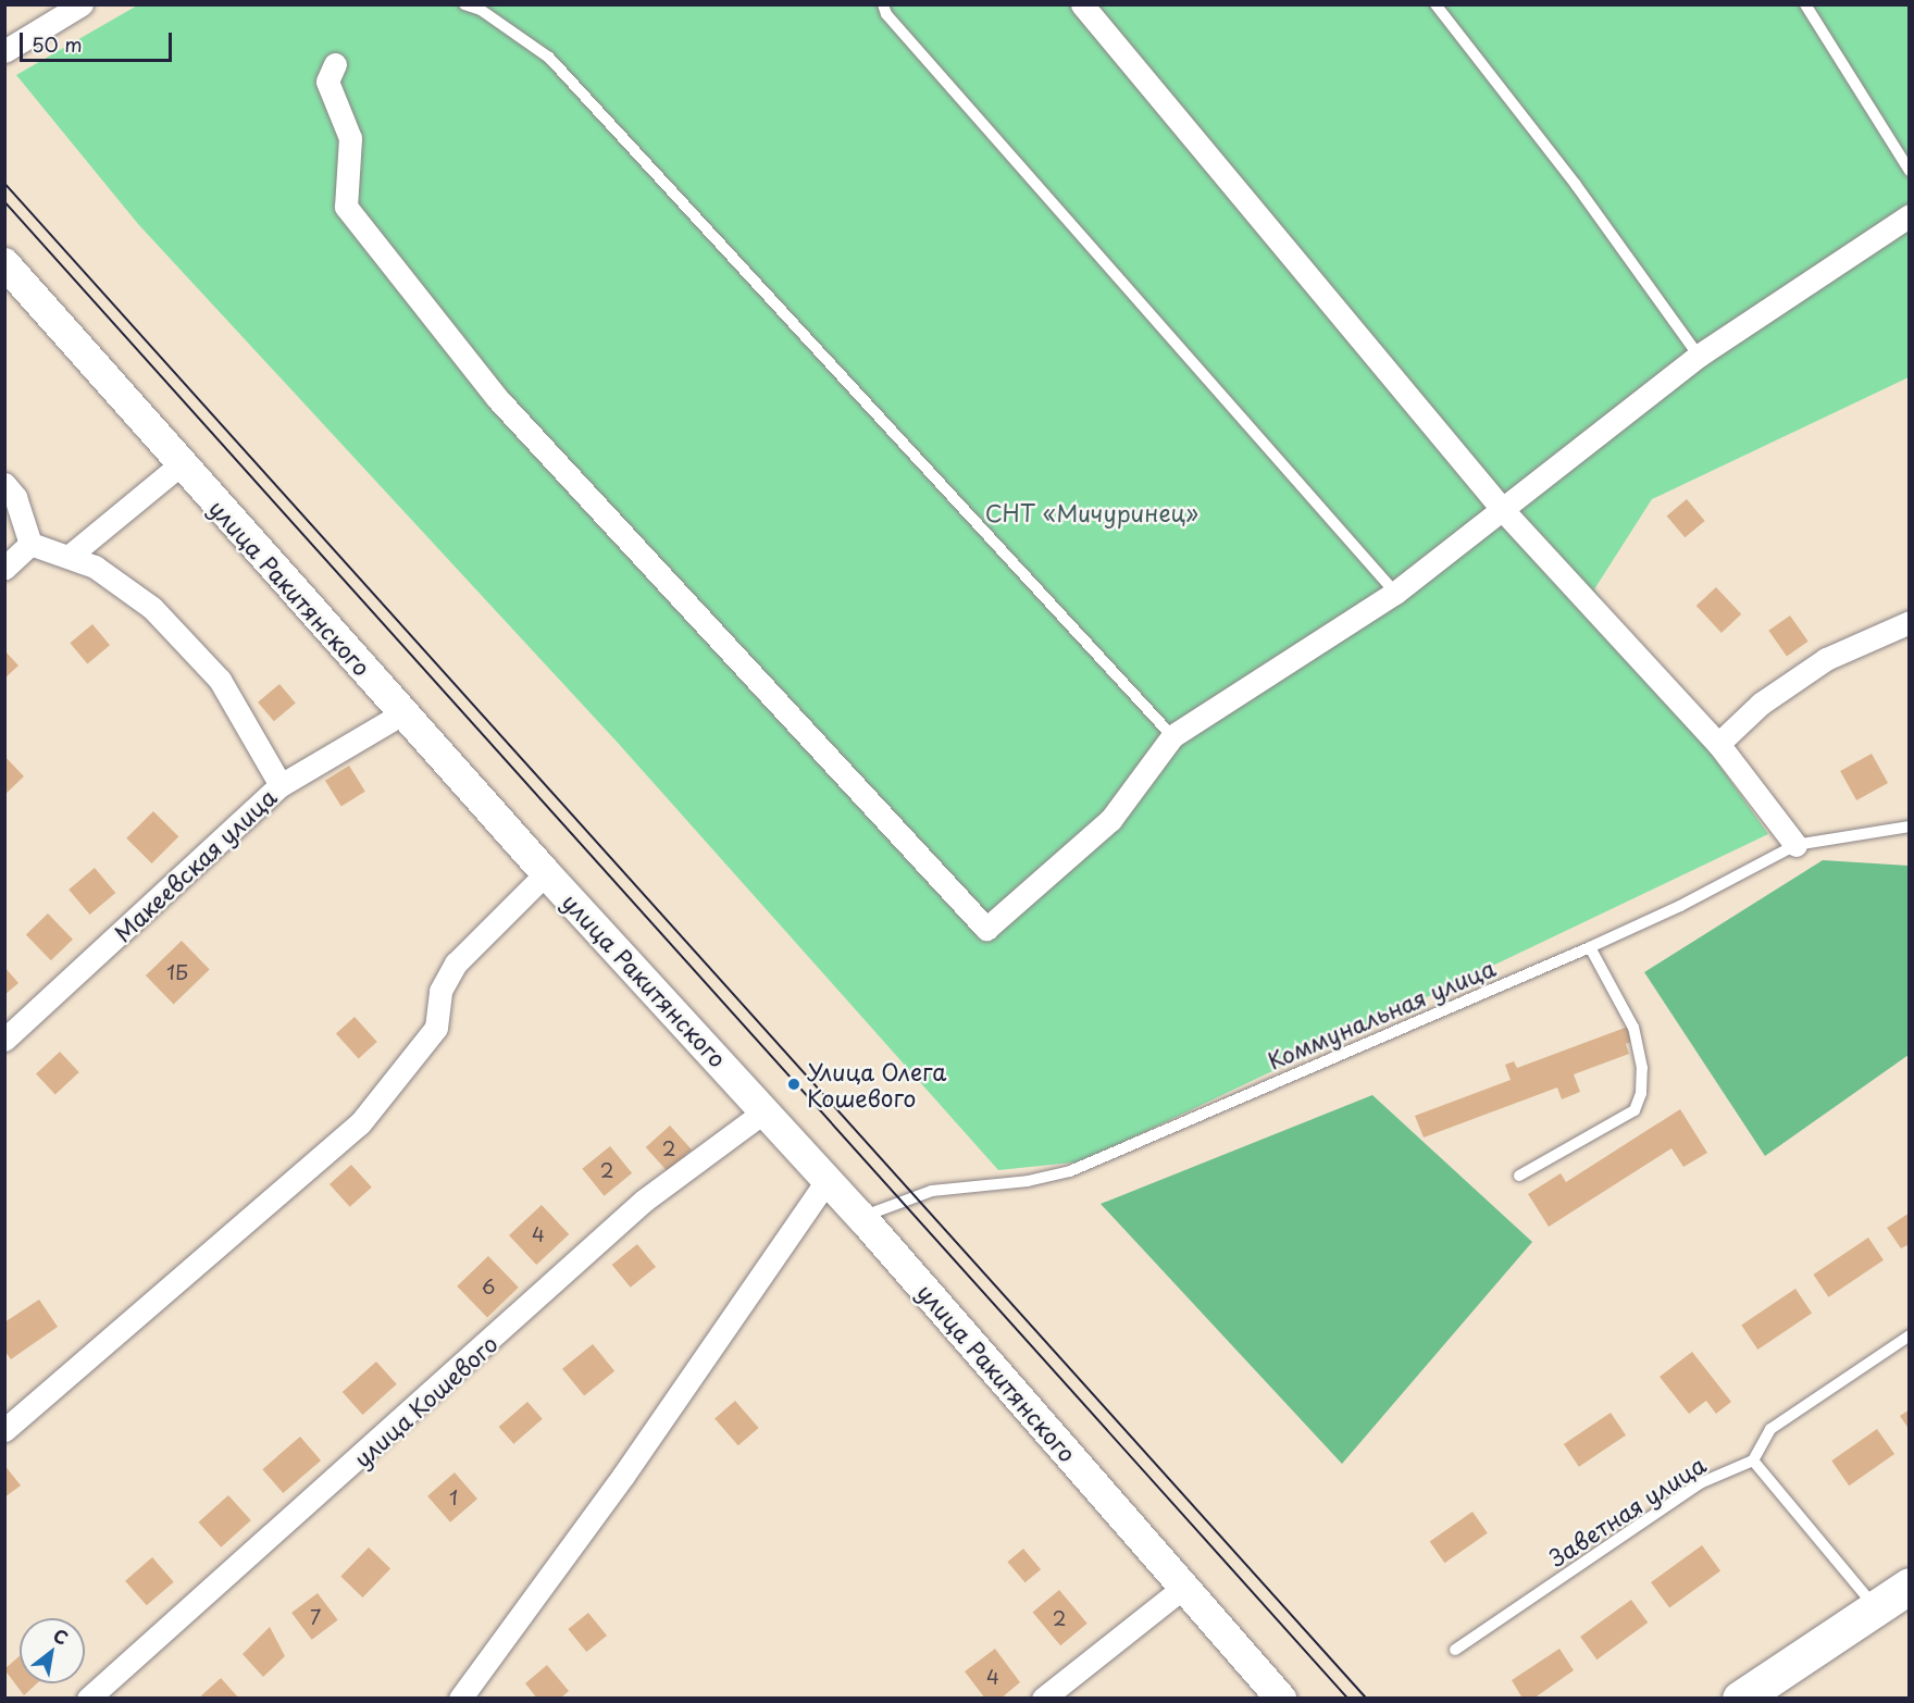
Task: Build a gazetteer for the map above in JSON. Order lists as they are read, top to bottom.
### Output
{
  "streets": {
    "main road": ["улица Ракитянского"],
    "street": ["Макеевская улица", "улица Кошевого"],
    "lane": ["Коммунальная улица", "Заветная улица"]
  },
  "crossings": [
    ["улица Ракитянского", "Макеевская улица"],
    ["улица Ракитянского", "Коммунальная улица"],
    ["улица Ракитянского", "улица Кошевого"]
  ],
  "parks": ["СНТ «Мичуринец»"],
  "places": ["Улица Олега Кошевого"],
  "house_numbers": [
    "1Б",
    "2",
    "2",
    "4",
    "6",
    "1",
    "7",
    "2",
    "4"
  ],
  "scale_bar": "50 m",
  "north": "top right"
}
